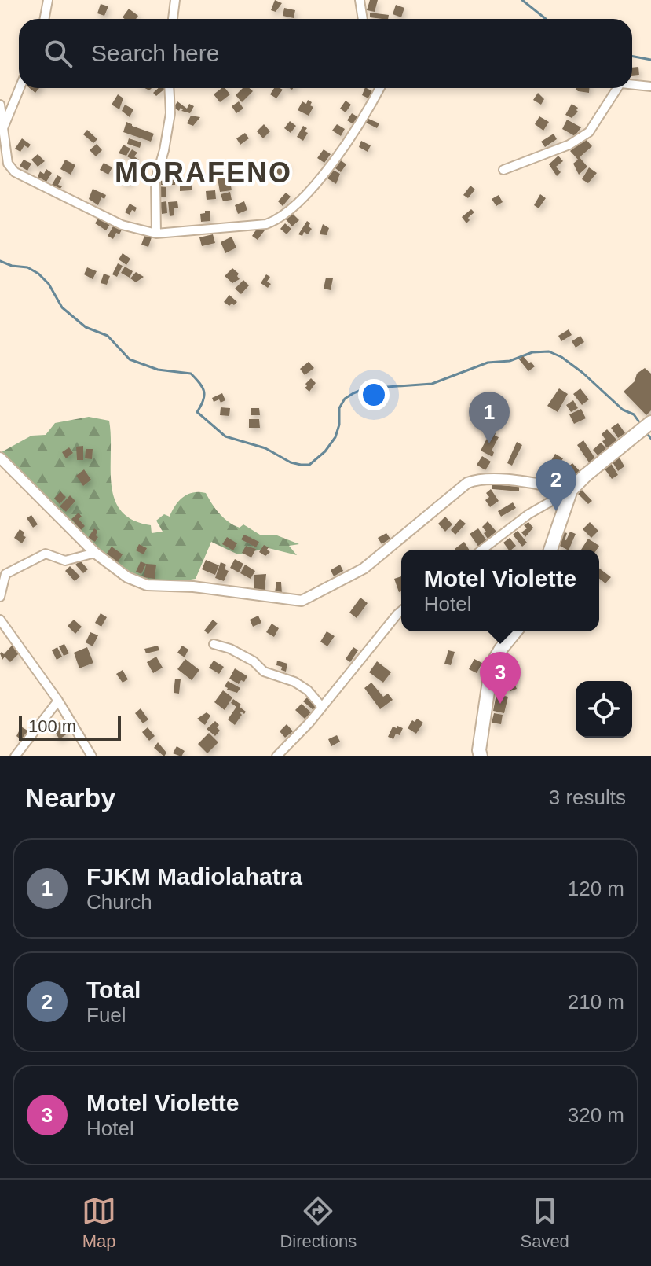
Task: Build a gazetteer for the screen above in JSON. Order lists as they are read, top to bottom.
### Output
{
  "districts": ["MORAFENO"],
  "scale_bar": "100 m",
  "page": {
    "search": "Search here",
    "pins": ["1", "2", "3"],
    "popup": ["Motel Violette", "Hotel"],
    "scale": "100 m",
    "heading": ["Nearby", "3 results"],
    "list": [
      {
        "mark": "1",
        "name": "FJKM Madiolahatra",
        "note": "Church",
        "value": "120 m"
      },
      {
        "mark": "2",
        "name": "Total",
        "note": "Fuel",
        "value": "210 m"
      },
      {
        "mark": "3",
        "name": "Motel Violette",
        "note": "Hotel",
        "value": "320 m"
      }
    ],
    "nav": ["Map", "Directions", "Saved"]
  }
}
